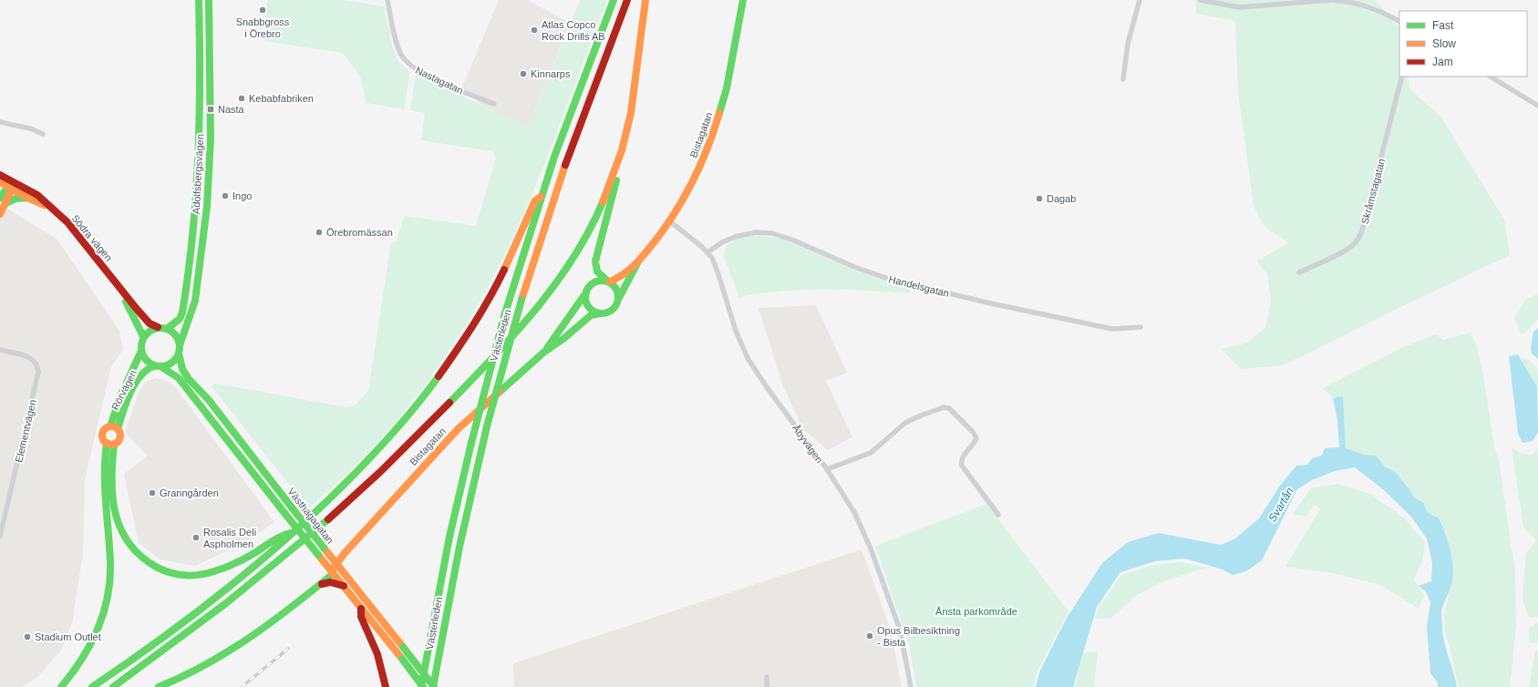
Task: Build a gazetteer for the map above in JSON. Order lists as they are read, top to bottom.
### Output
{
  "streets": {
    "main road": [
      "Bistagatan",
      "Adolfsbergsvägen",
      "Södra vägen",
      "Västerleden",
      "Rörvägen",
      "Västhagagatan"
    ],
    "street": [
      "Nastagatan",
      "Skråmstagatan",
      "Handelsgatan",
      "Elementvägen",
      "Åbyvägen"
    ]
  },
  "crossings": [
    ["Bistagatan", "Åbyvägen"],
    ["Bistagatan", "Västhagagatan"],
    ["Adolfsbergsvägen", "Södra vägen"],
    ["Adolfsbergsvägen", "Rörvägen"],
    ["Adolfsbergsvägen", "Västhagagatan"],
    ["Södra vägen", "Rörvägen"],
    ["Södra vägen", "Västhagagatan"],
    ["Handelsgatan", "Åbyvägen"],
    ["Västerleden", "Västhagagatan"],
    ["Rörvägen", "Västhagagatan"]
  ],
  "water": ["Svartån"],
  "parks": ["Ånsta parkområde"],
  "places": {
    "other": [
      "Snabbgross i Örebro",
      "Atlas Copco Rock Drills AB",
      "Kinnarps",
      "Kebabfabriken",
      "Ingo",
      "Dagab",
      "Örebromässan",
      "Granngården",
      "Rosalis Deli Aspholmen",
      "Opus Bilbesiktning - Bista",
      "Stadium Outlet"
    ],
    "transit": ["Nasta"]
  },
  "legend": ["Fast", "Slow", "Jam"]
}
